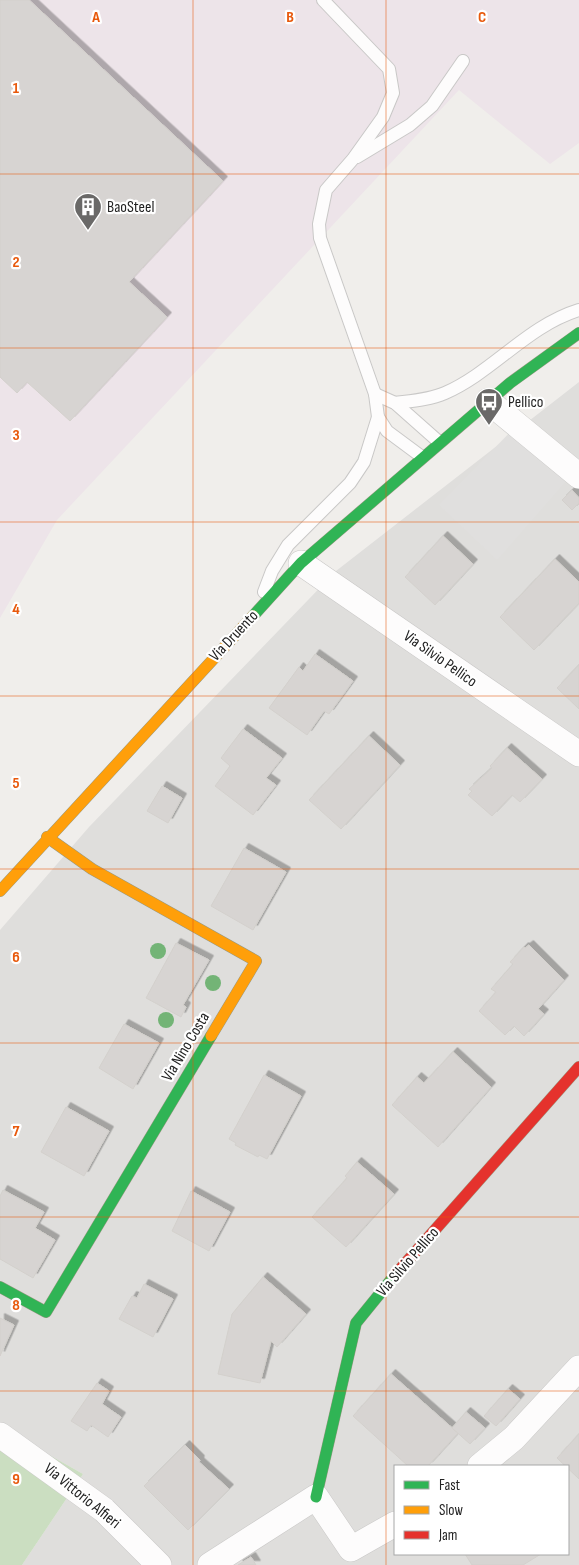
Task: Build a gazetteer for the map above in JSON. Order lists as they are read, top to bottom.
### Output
{
  "streets": {
    "street": [
      "Via Druento",
      "Via Silvio Pellico",
      "Via Nino Costa",
      "Via Vittorio Alfieri"
    ]
  },
  "crossings": [
    ["Via Druento", "Via Silvio Pellico"],
    ["Via Druento", "Via Nino Costa"]
  ],
  "places": {
    "building": ["BaoSteel"],
    "bus stop": ["Pellico"]
  },
  "legend": ["Fast", "Slow", "Jam"],
  "grid": {
    "columns": ["A", "B", "C"],
    "rows": [
      "1",
      "2",
      "3",
      "4",
      "5",
      "6",
      "7",
      "8",
      "9"
    ]
  }
}
